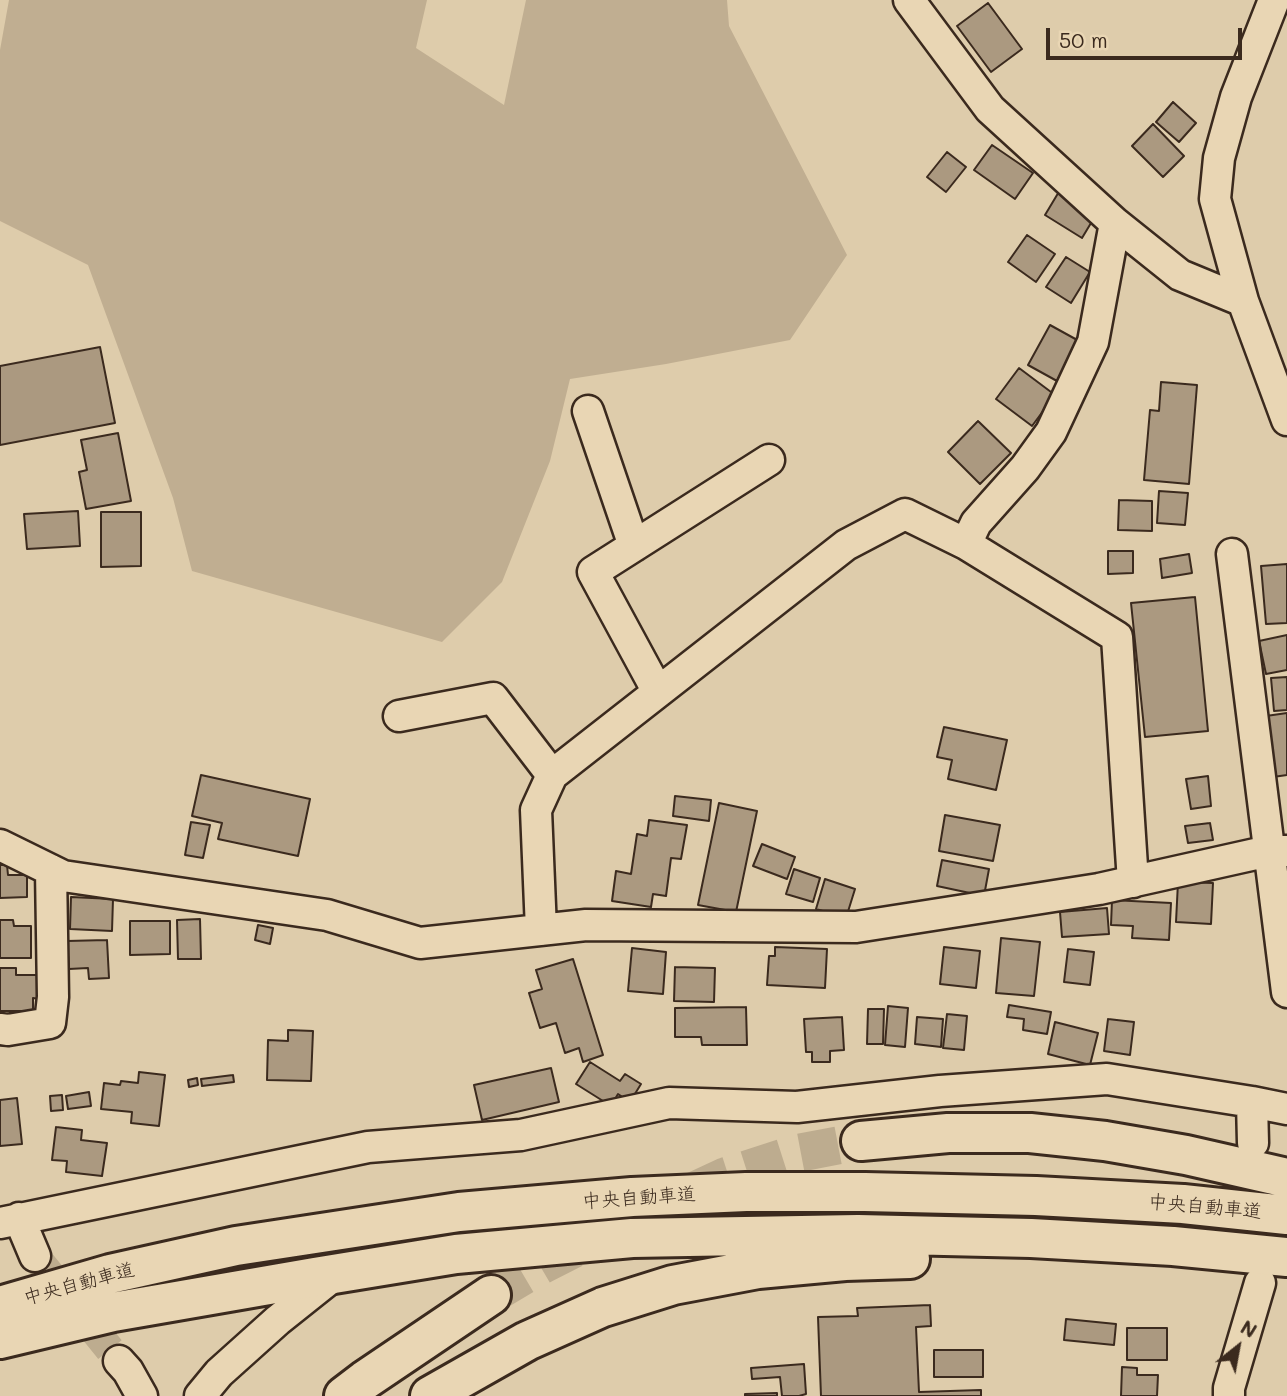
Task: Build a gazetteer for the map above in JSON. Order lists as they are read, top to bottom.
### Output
{
  "streets": {
    "highway": ["中央自動車道"]
  },
  "scale_bar": "50 m",
  "north": "top right"
}
